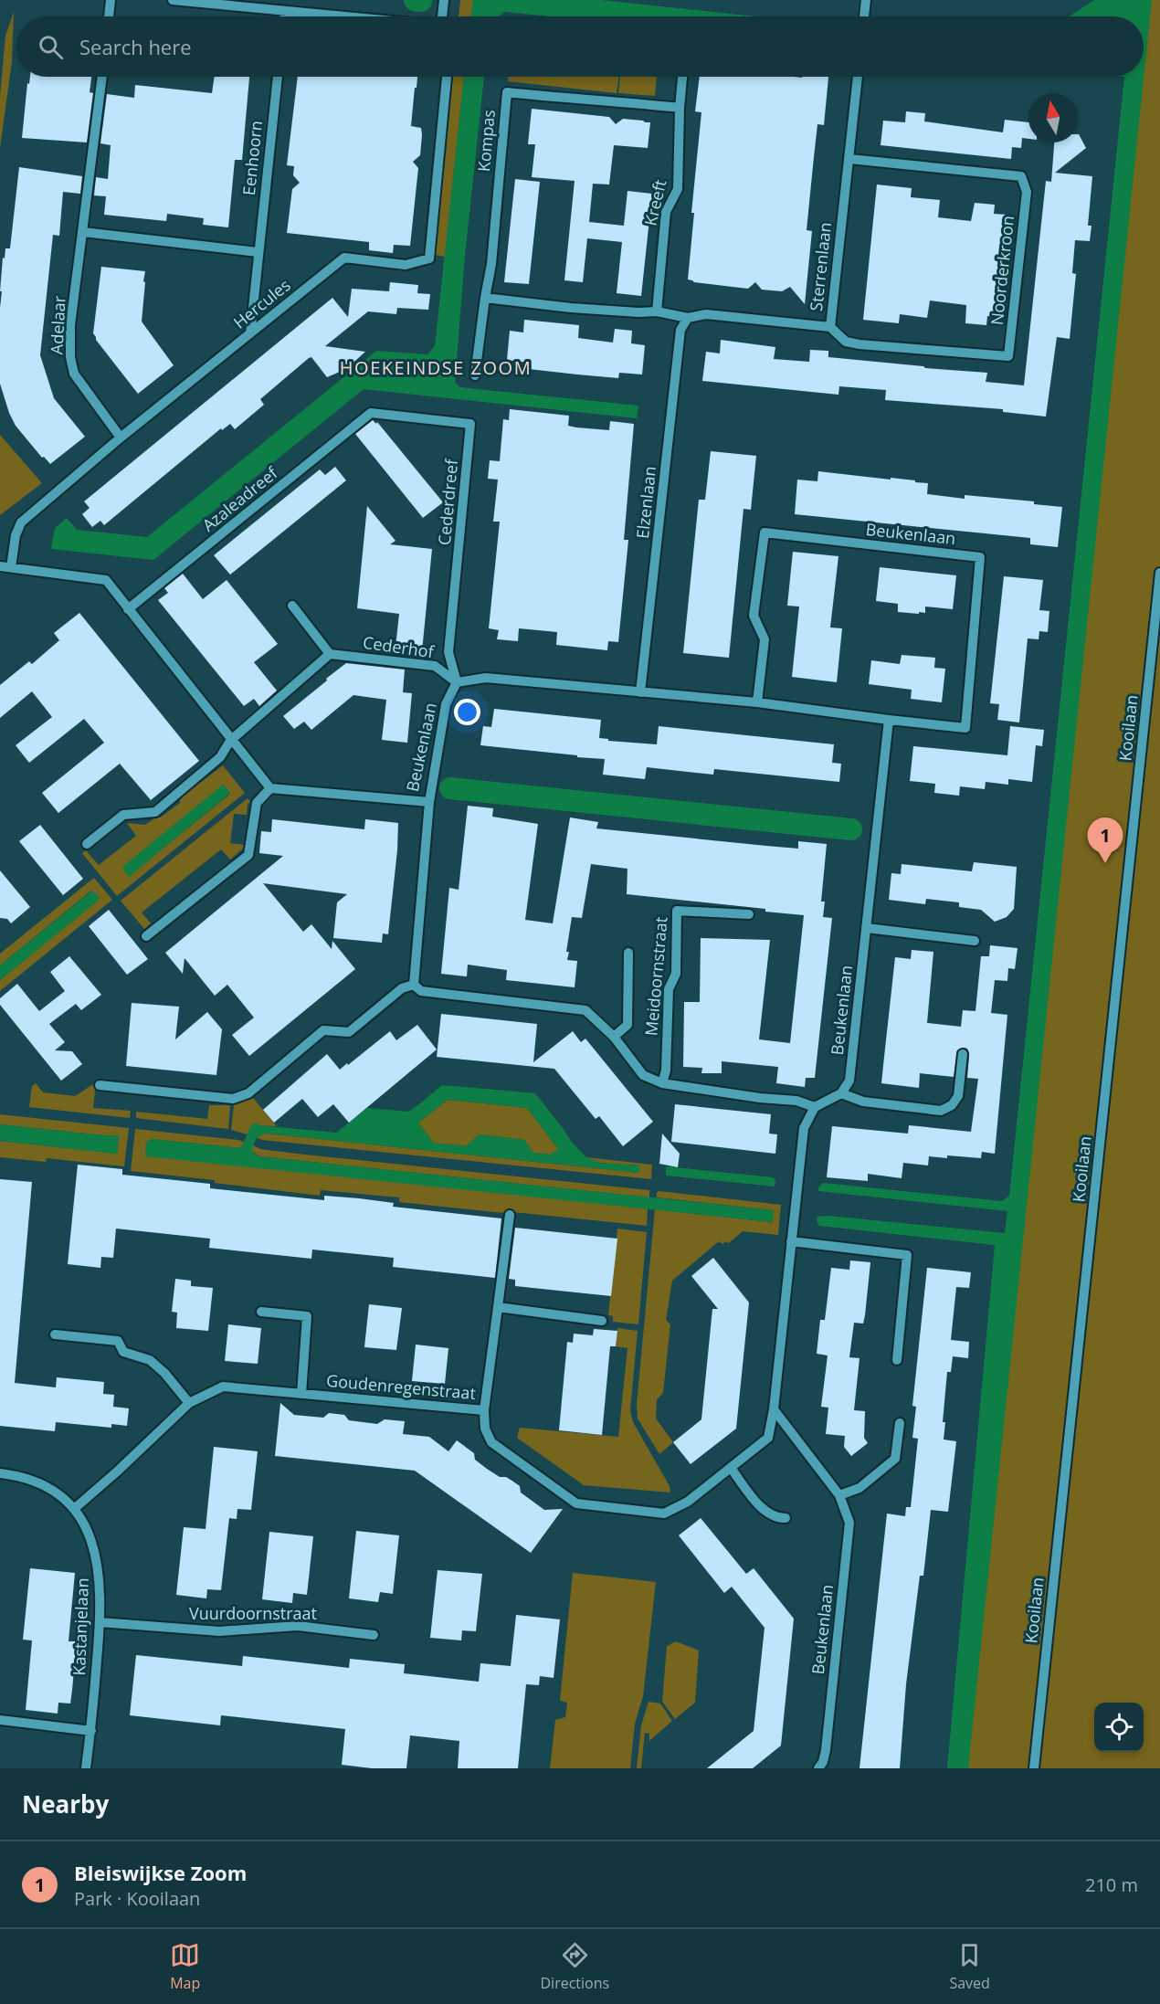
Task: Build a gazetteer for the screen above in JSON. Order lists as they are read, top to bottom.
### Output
{
  "streets": {
    "street": [
      "Kompas",
      "Eenhoorn",
      "Kreeft",
      "Sterrenlaan",
      "Noorderkroon",
      "Hercules",
      "Adelaar",
      "Azaleadreef",
      "Cederdreef",
      "Elzenlaan",
      "Beukenlaan",
      "Cederhof",
      "Kooilaan",
      "Meidoornstraat",
      "Goudenregenstraat",
      "Vuurdoornstraat",
      "Kastanjelaan"
    ]
  },
  "crossings": [
    ["Kompas", "Kreeft"],
    ["Eenhoorn", "Hercules"],
    ["Sterrenlaan", "Noorderkroon"],
    ["Sterrenlaan", "Elzenlaan"],
    ["Hercules", "Adelaar"],
    ["Azaleadreef", "Cederdreef"],
    ["Cederdreef", "Beukenlaan"],
    ["Cederdreef", "Cederhof"],
    ["Elzenlaan", "Beukenlaan"],
    ["Beukenlaan", "Cederhof"],
    ["Beukenlaan", "Goudenregenstraat"],
    ["Goudenregenstraat", "Kastanjelaan"],
    ["Vuurdoornstraat", "Kastanjelaan"]
  ],
  "districts": ["HOEKEINDSE ZOOM"],
  "north": "top",
  "page": {
    "search": "Search here",
    "pins": "1",
    "heading": "Nearby",
    "list": [
      {
        "mark": "1",
        "name": "Bleiswijkse Zoom",
        "note": "Park · Kooilaan",
        "value": "210 m"
      }
    ],
    "nav": ["Map", "Directions", "Saved"]
  }
}
